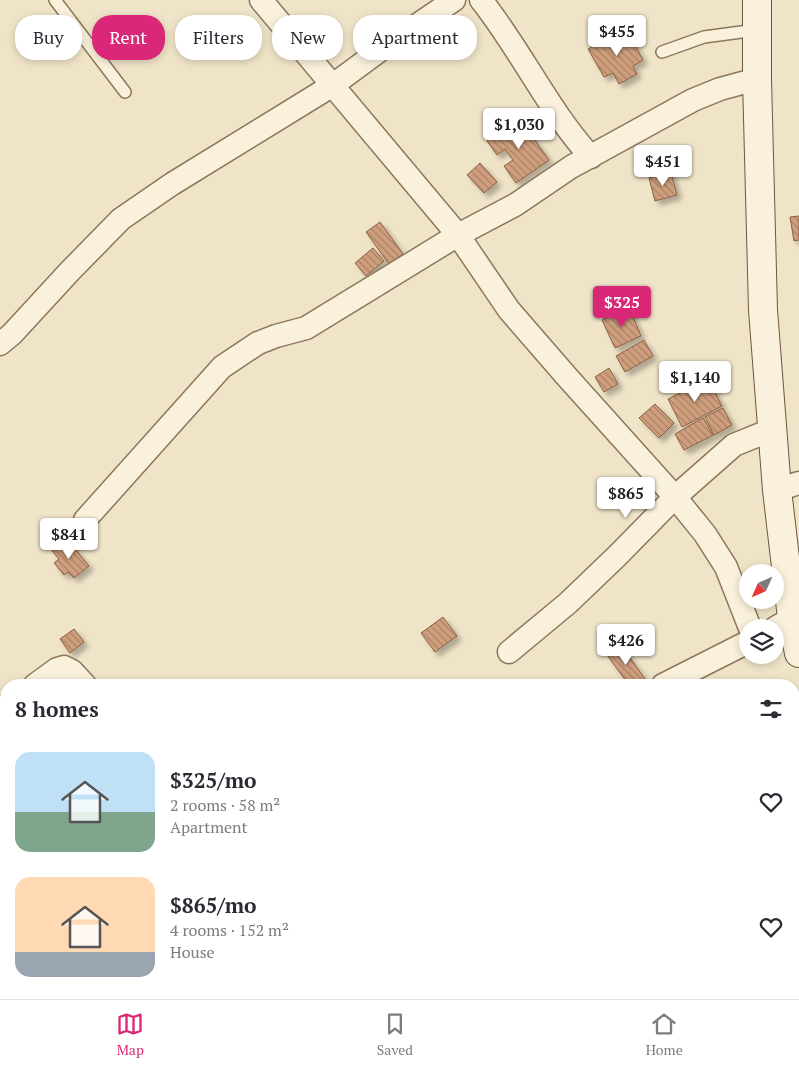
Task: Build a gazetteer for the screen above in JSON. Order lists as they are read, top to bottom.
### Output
{
  "north": "bottom left",
  "page": {
    "price": [
      "$455",
      "$1,030",
      "$451",
      "$325",
      "$1,140",
      "$865",
      "$841",
      "$426"
    ],
    "chip": [
      "Buy",
      "Rent",
      "Filters",
      "New",
      "Apartment"
    ],
    "heading": "8 homes",
    "list": [
      {
        "name": "$325/mo",
        "note": "2 rooms · 58 m² · Apartment"
      },
      {
        "name": "$865/mo",
        "note": "4 rooms · 152 m² · House"
      }
    ],
    "tabs": ["Map", "Saved", "Home"]
  }
}
